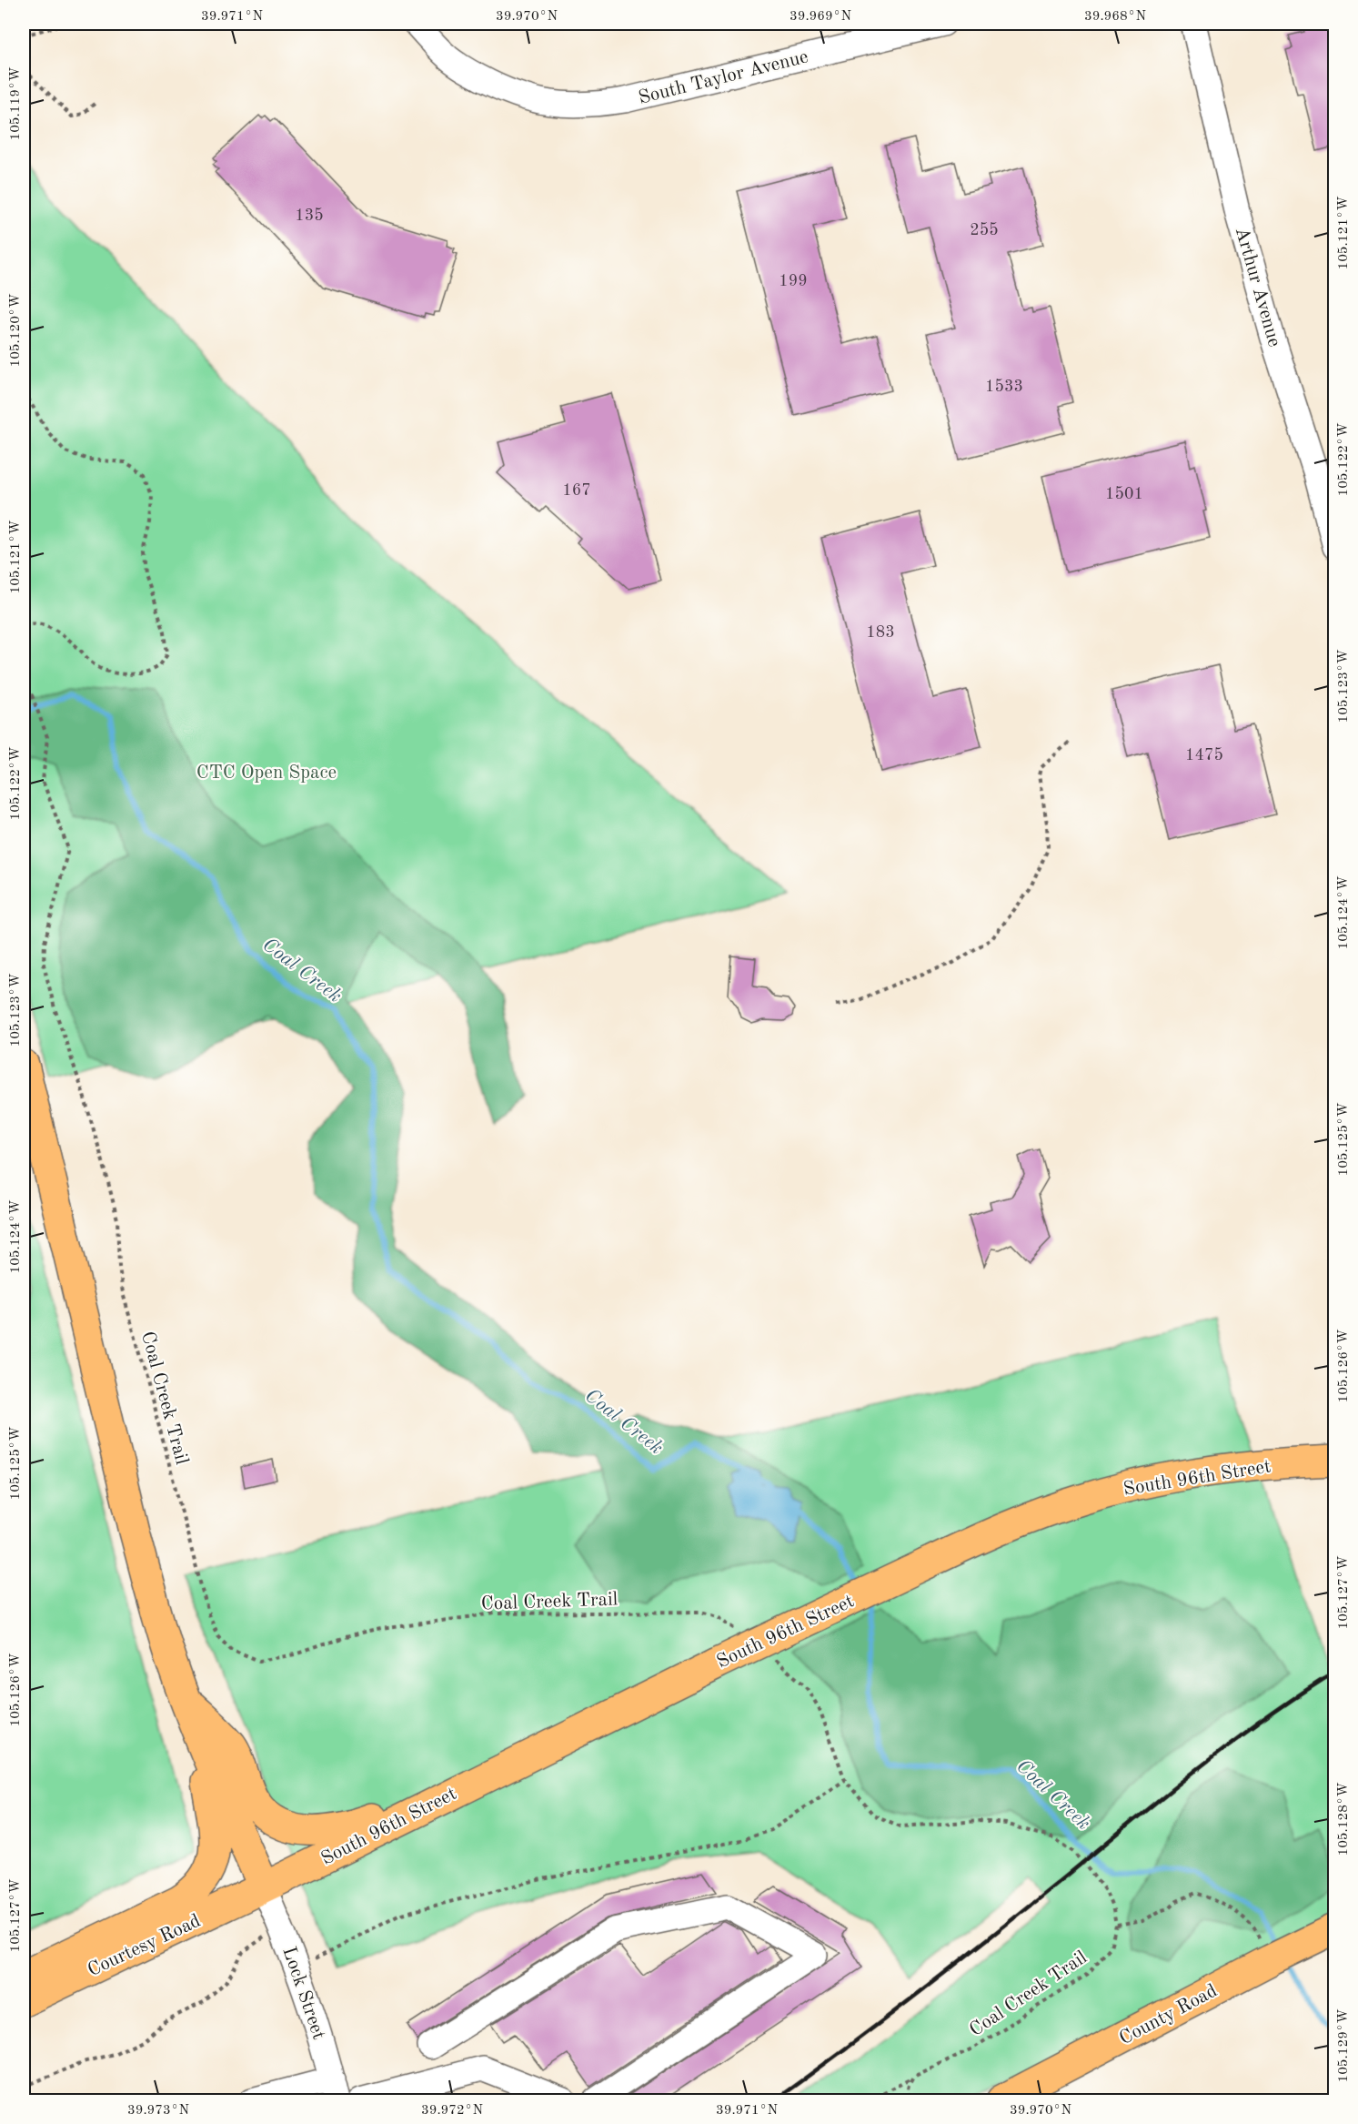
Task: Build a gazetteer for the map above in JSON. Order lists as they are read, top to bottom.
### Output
{
  "streets": {
    "main road": ["South 96th Street", "Courtesy Road", "County Road"],
    "street": ["South Taylor Avenue", "Arthur Avenue", "Lock Street"],
    "path": ["Coal Creek Trail"]
  },
  "crossings": [
    ["South 96th Street", "Courtesy Road"],
    ["South 96th Street", "Lock Street"],
    ["Courtesy Road", "Lock Street"]
  ],
  "water": ["Coal Creek"],
  "parks": ["CTC Open Space"],
  "house_numbers": [
    "135",
    "255",
    "199",
    "1533",
    "167",
    "1501",
    "183",
    "1475"
  ],
  "coordinates": [
    "39.971°N",
    "39.970°N",
    "39.969°N",
    "39.968°N",
    "105.119°W",
    "105.121°W",
    "105.120°W",
    "105.122°W",
    "105.123°W",
    "105.124°W",
    "105.125°W",
    "105.126°W",
    "105.127°W",
    "105.128°W",
    "105.129°W",
    "39.973°N",
    "39.972°N"
  ]
}
